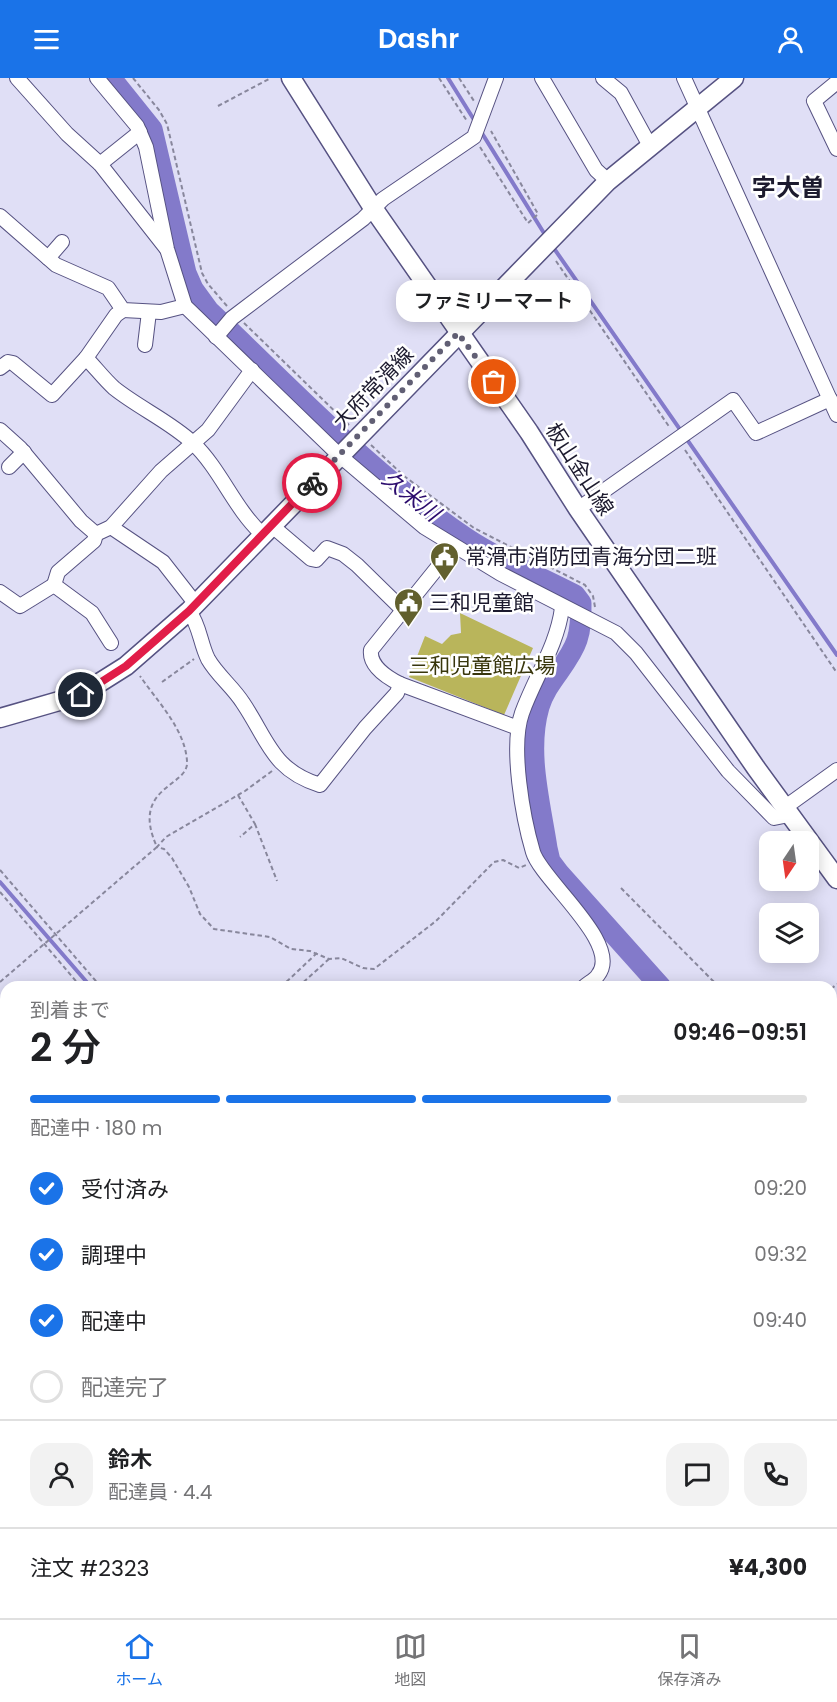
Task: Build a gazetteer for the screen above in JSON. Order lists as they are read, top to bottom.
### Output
{
  "streets": {
    "main road": ["大府常滑線", "板山金山線"]
  },
  "crossings": [
    ["大府常滑線", "板山金山線"]
  ],
  "districts": ["字大曽"],
  "water": ["久米川"],
  "parks": ["三和児童館広場"],
  "places": {
    "other": ["ファミリーマート"],
    "public building": ["常滑市消防団青海分団二班", "三和児童館"]
  },
  "north": "bottom",
  "page": {
    "header": "Dashr",
    "bubble": "ファミリーマート",
    "heading": ["2 分", "到着まで", "09:46–09:51"],
    "panel": [
      "鈴木",
      "配達員 · 4.4",
      "注文 #2323",
      "¥4,300"
    ],
    "bar": "配達中 · 180 m",
    "list": [
      ["受付済み", "09:20"],
      ["調理中", "09:32"],
      ["配達中", "09:40"],
      "配達完了"
    ],
    "tabs": ["ホーム", "地図", "保存済み"]
  }
}
